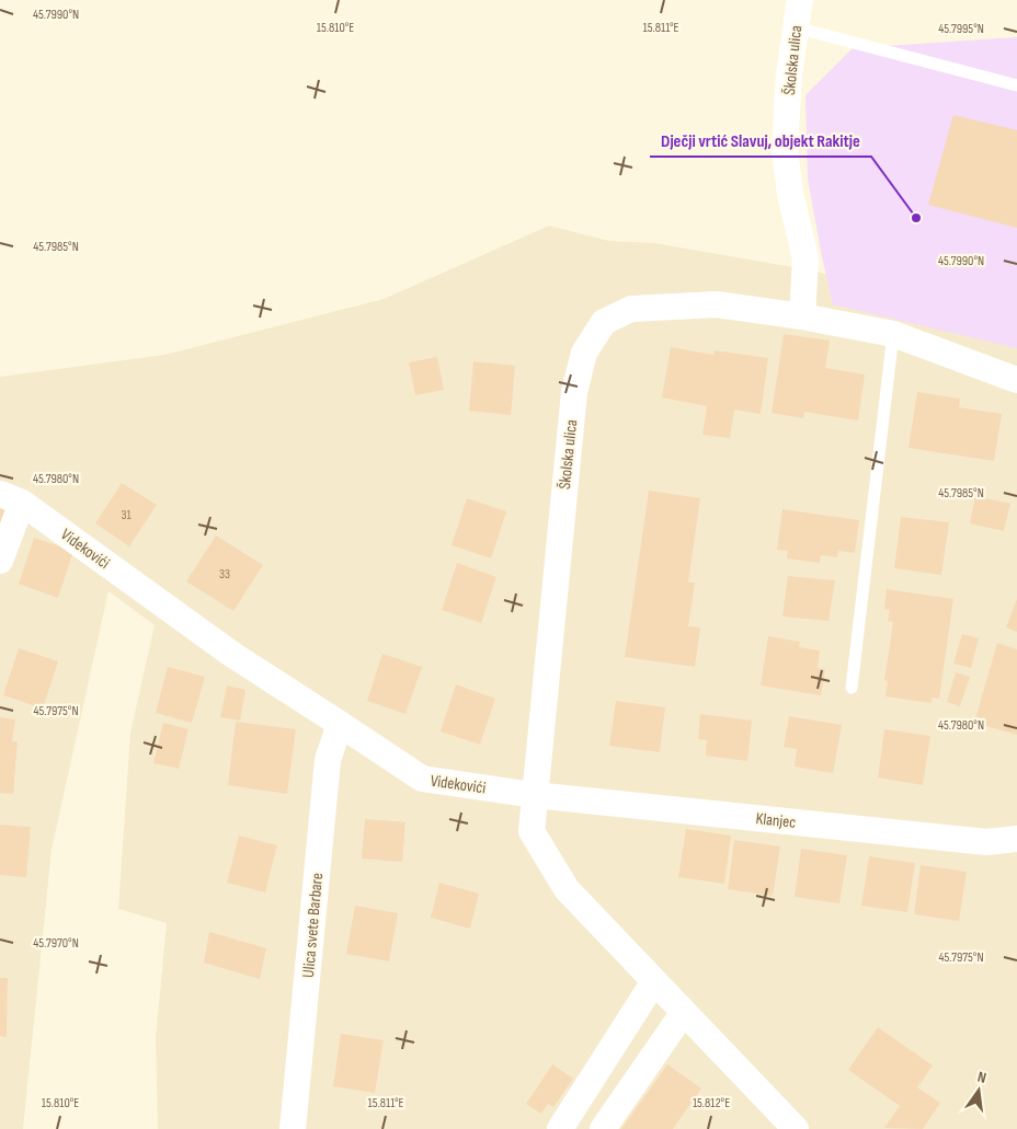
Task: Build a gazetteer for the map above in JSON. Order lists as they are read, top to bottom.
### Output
{
  "streets": {
    "street": [
      "Školska ulica",
      "Videkovići",
      "Klanjec",
      "Ulica svete Barbare"
    ]
  },
  "crossings": [
    ["Školska ulica", "Videkovići"],
    ["Školska ulica", "Klanjec"],
    ["Videkovići", "Klanjec"],
    ["Videkovići", "Ulica svete Barbare"]
  ],
  "places": ["Dječji vrtić Slavuj, objekt Rakitje"],
  "house_numbers": ["31", "33"],
  "north": "top",
  "coordinates": [
    "45.7990°N",
    "15.810°E",
    "15.811°E",
    "45.7995°N",
    "45.7985°N",
    "45.7980°N",
    "45.7975°N",
    "45.7970°N",
    "15.812°E"
  ]
}
